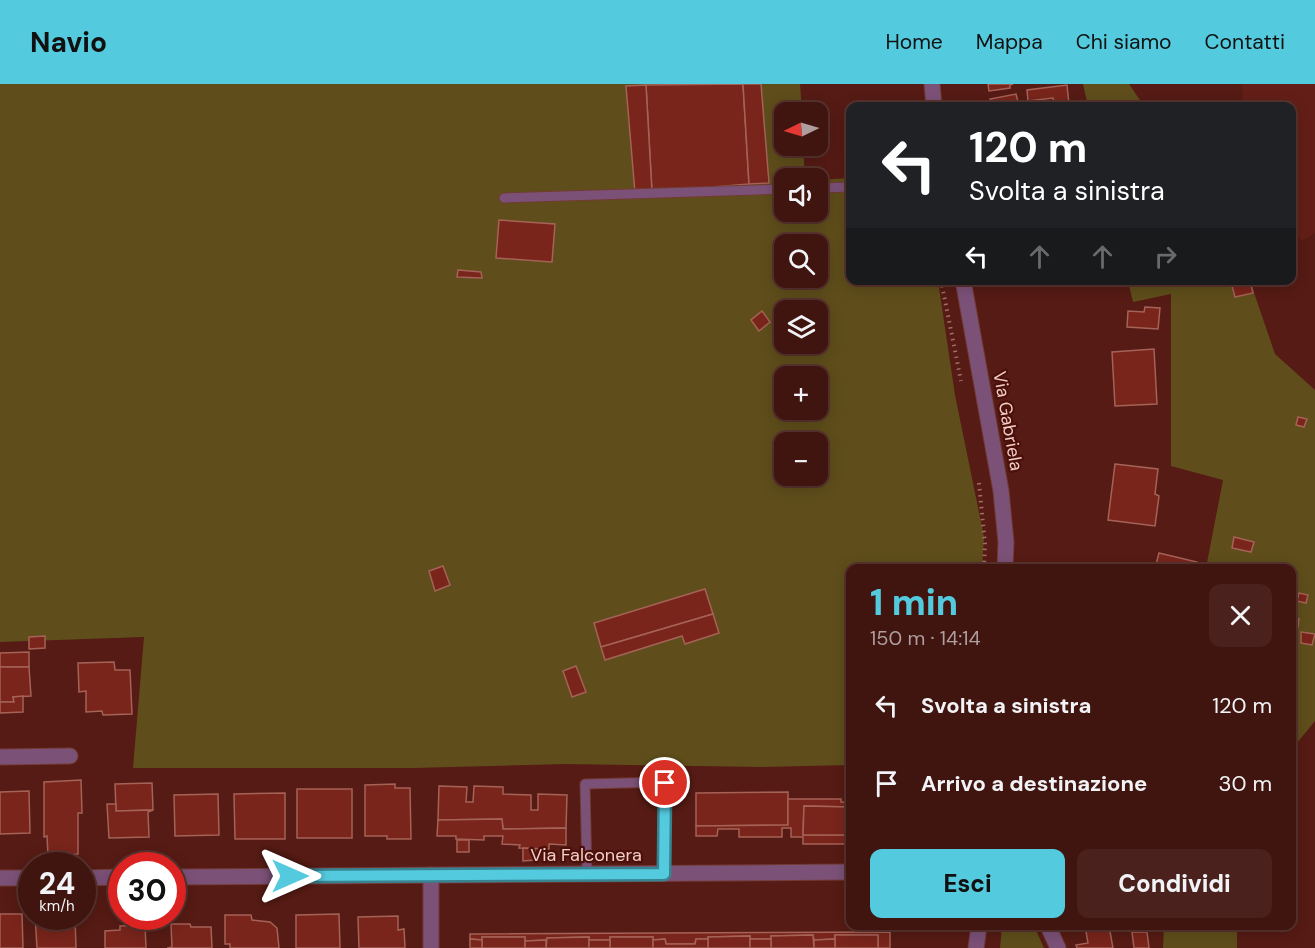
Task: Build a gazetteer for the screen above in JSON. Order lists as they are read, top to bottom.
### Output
{
  "streets": {
    "street": ["Via Gabriela", "Via Falconera"]
  },
  "north": "left",
  "page": {
    "header": "Navio",
    "nav": [
      "Home",
      "Mappa",
      "Chi siamo",
      "Contatti"
    ],
    "map_buttons": ["+", "−"],
    "turn": ["120 m", "Svolta a sinistra"],
    "heading": ["1 min", "150 m · 14:14"],
    "list": [
      {
        "name": "Svolta a sinistra",
        "value": "120 m"
      },
      {
        "name": "Arrivo a destinazione",
        "value": "30 m"
      }
    ],
    "buttons": ["Esci", "Condividi"],
    "speed": "24 km/h",
    "limit": "30"
  }
}
